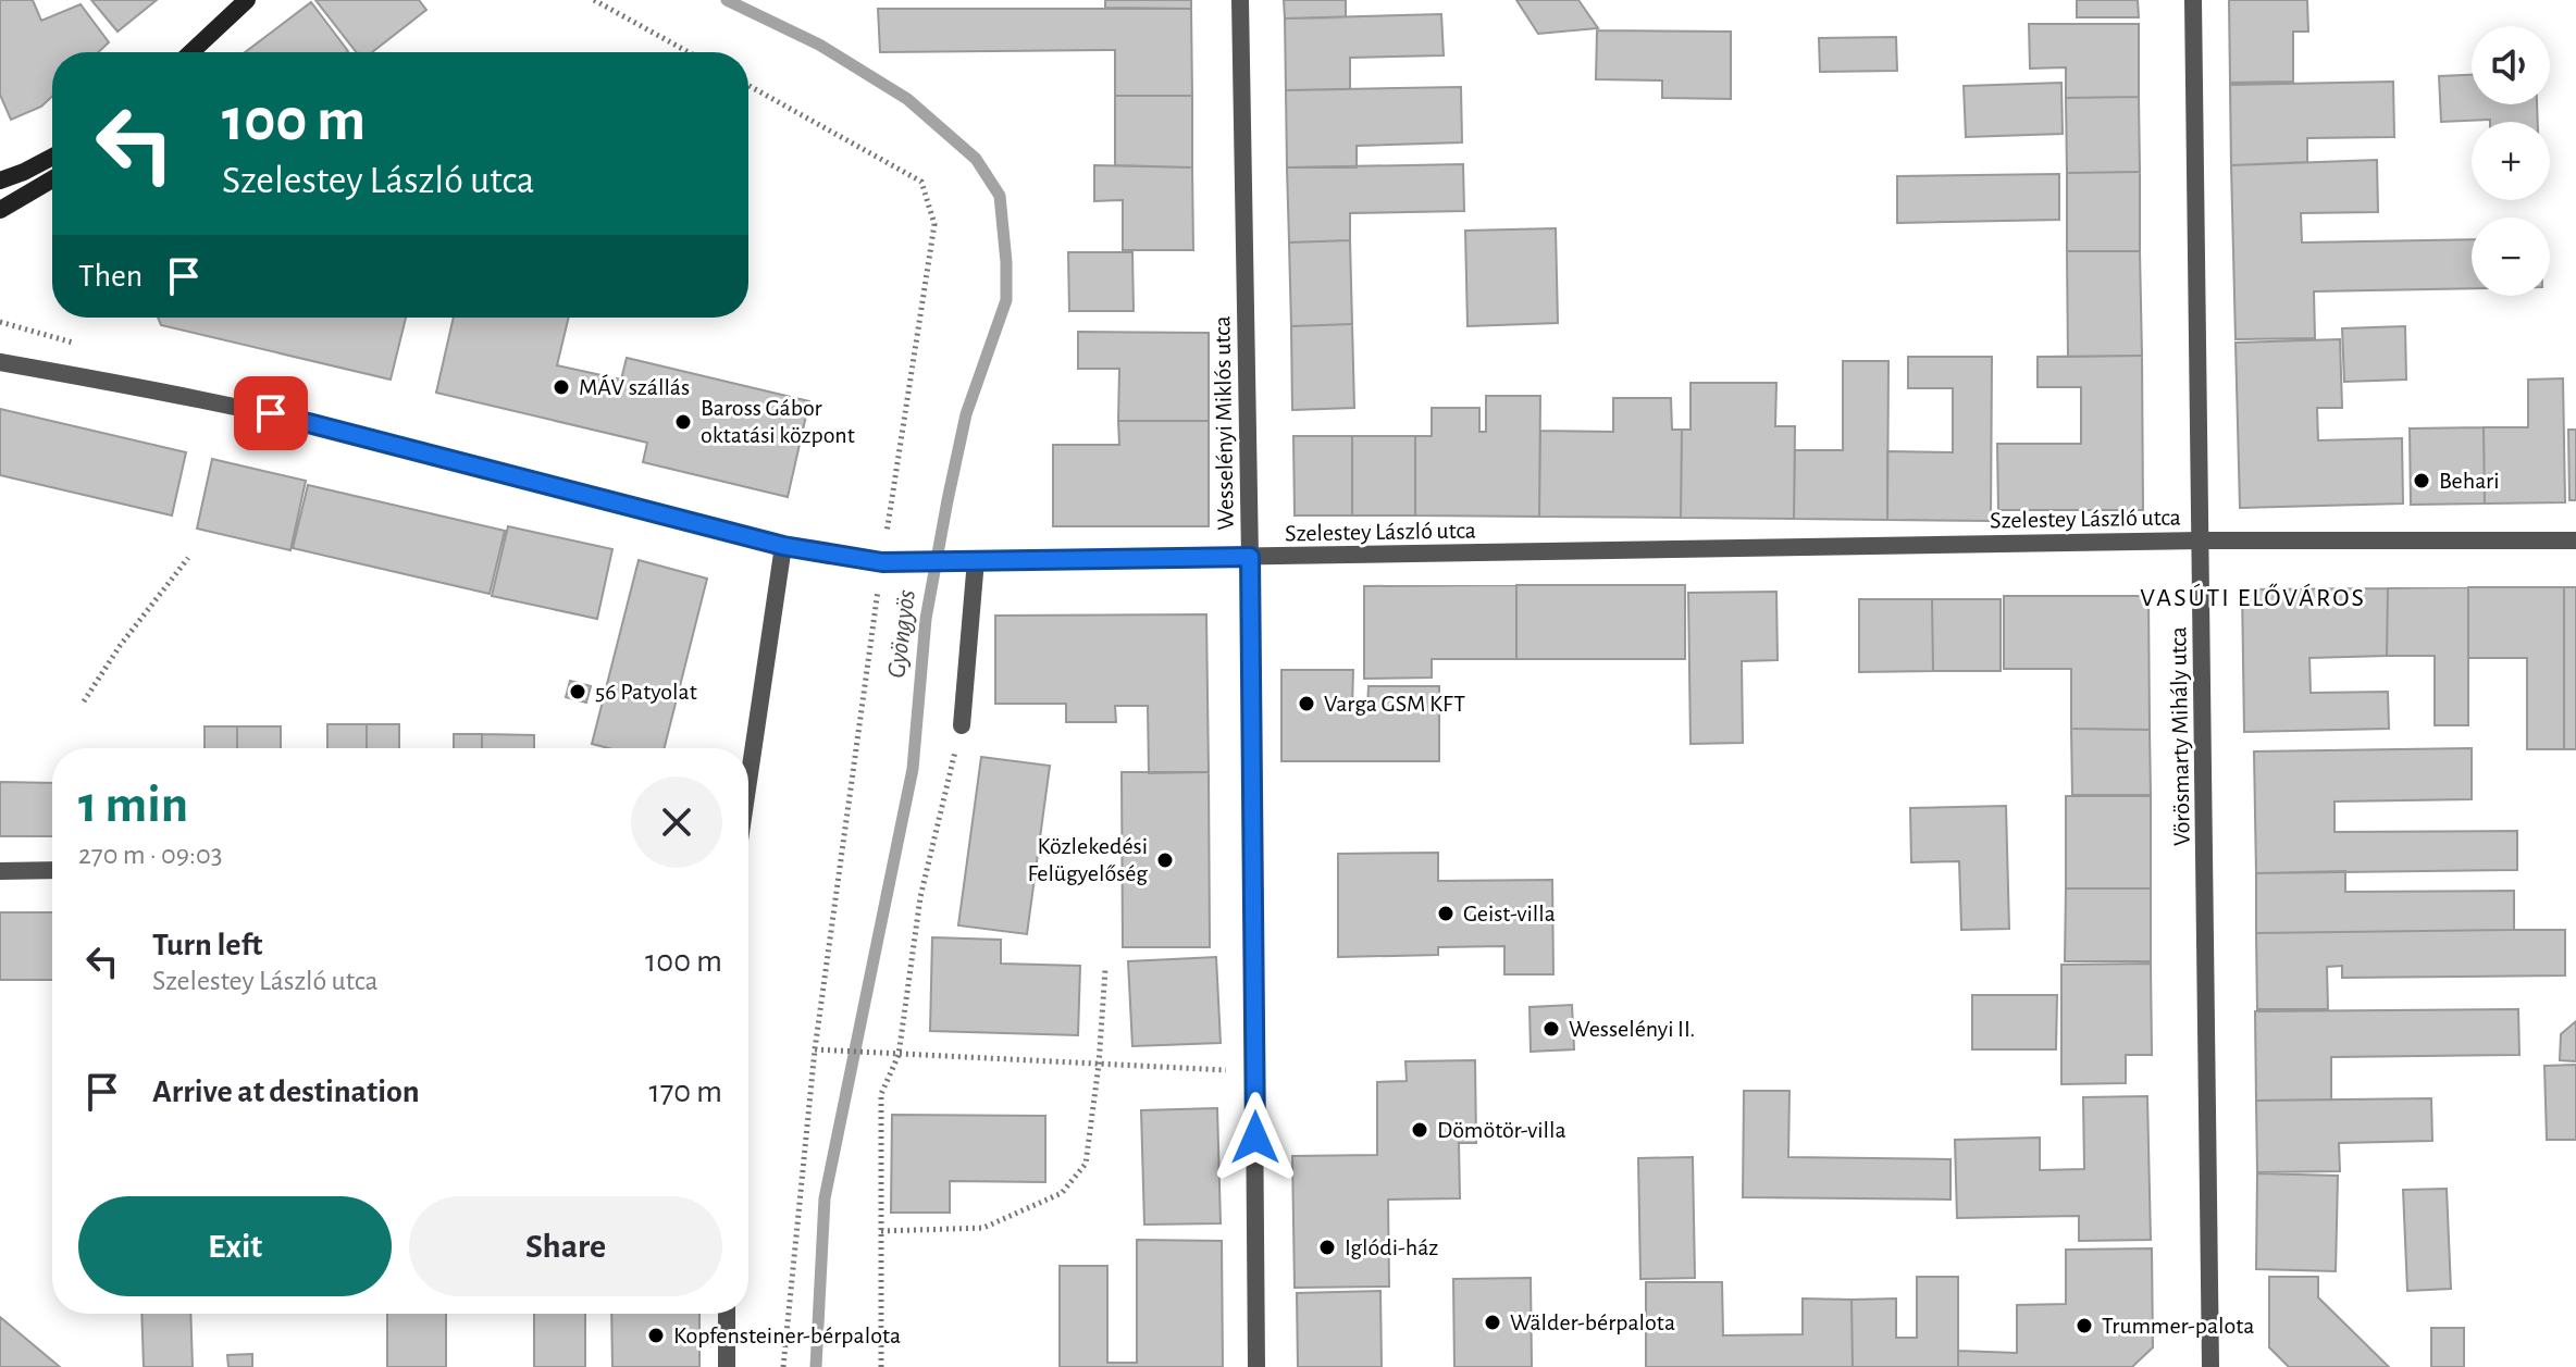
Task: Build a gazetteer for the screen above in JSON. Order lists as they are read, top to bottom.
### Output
{
  "streets": {
    "street": ["Wesselényi Miklós utca", "Szelestey László utca", "Vörösmarty Mihály utca"]
  },
  "crossings": [
    ["Wesselényi Miklós utca", "Szelestey László utca"],
    ["Szelestey László utca", "Vörösmarty Mihály utca"]
  ],
  "districts": ["VASÚTI ELŐVÁROS"],
  "water": ["Gyöngyös"],
  "places": [
    "MÁV szállás",
    "Baross Gábor oktatási központ",
    "Behari",
    "56 Patyolat",
    "Varga GSM KFT",
    "Közlekedési Felügyelőség",
    "Geist-villa",
    "Wesselényi II.",
    "Dömötör-villa",
    "Iglódi-ház",
    "Wälder-bérpalota",
    "Trummer-palota",
    "Kopfensteiner-bérpalota"
  ],
  "page": {
    "map_buttons": ["+", "−"],
    "turn": ["100 m", "Szelestey László utca"],
    "then": "Then",
    "heading": ["1 min", "270 m · 09:03"],
    "list": [
      {
        "name": "Turn left",
        "note": "Szelestey László utca",
        "value": "100 m"
      },
      {
        "name": "Arrive at destination",
        "value": "170 m"
      }
    ],
    "buttons": ["Exit", "Share"]
  }
}
